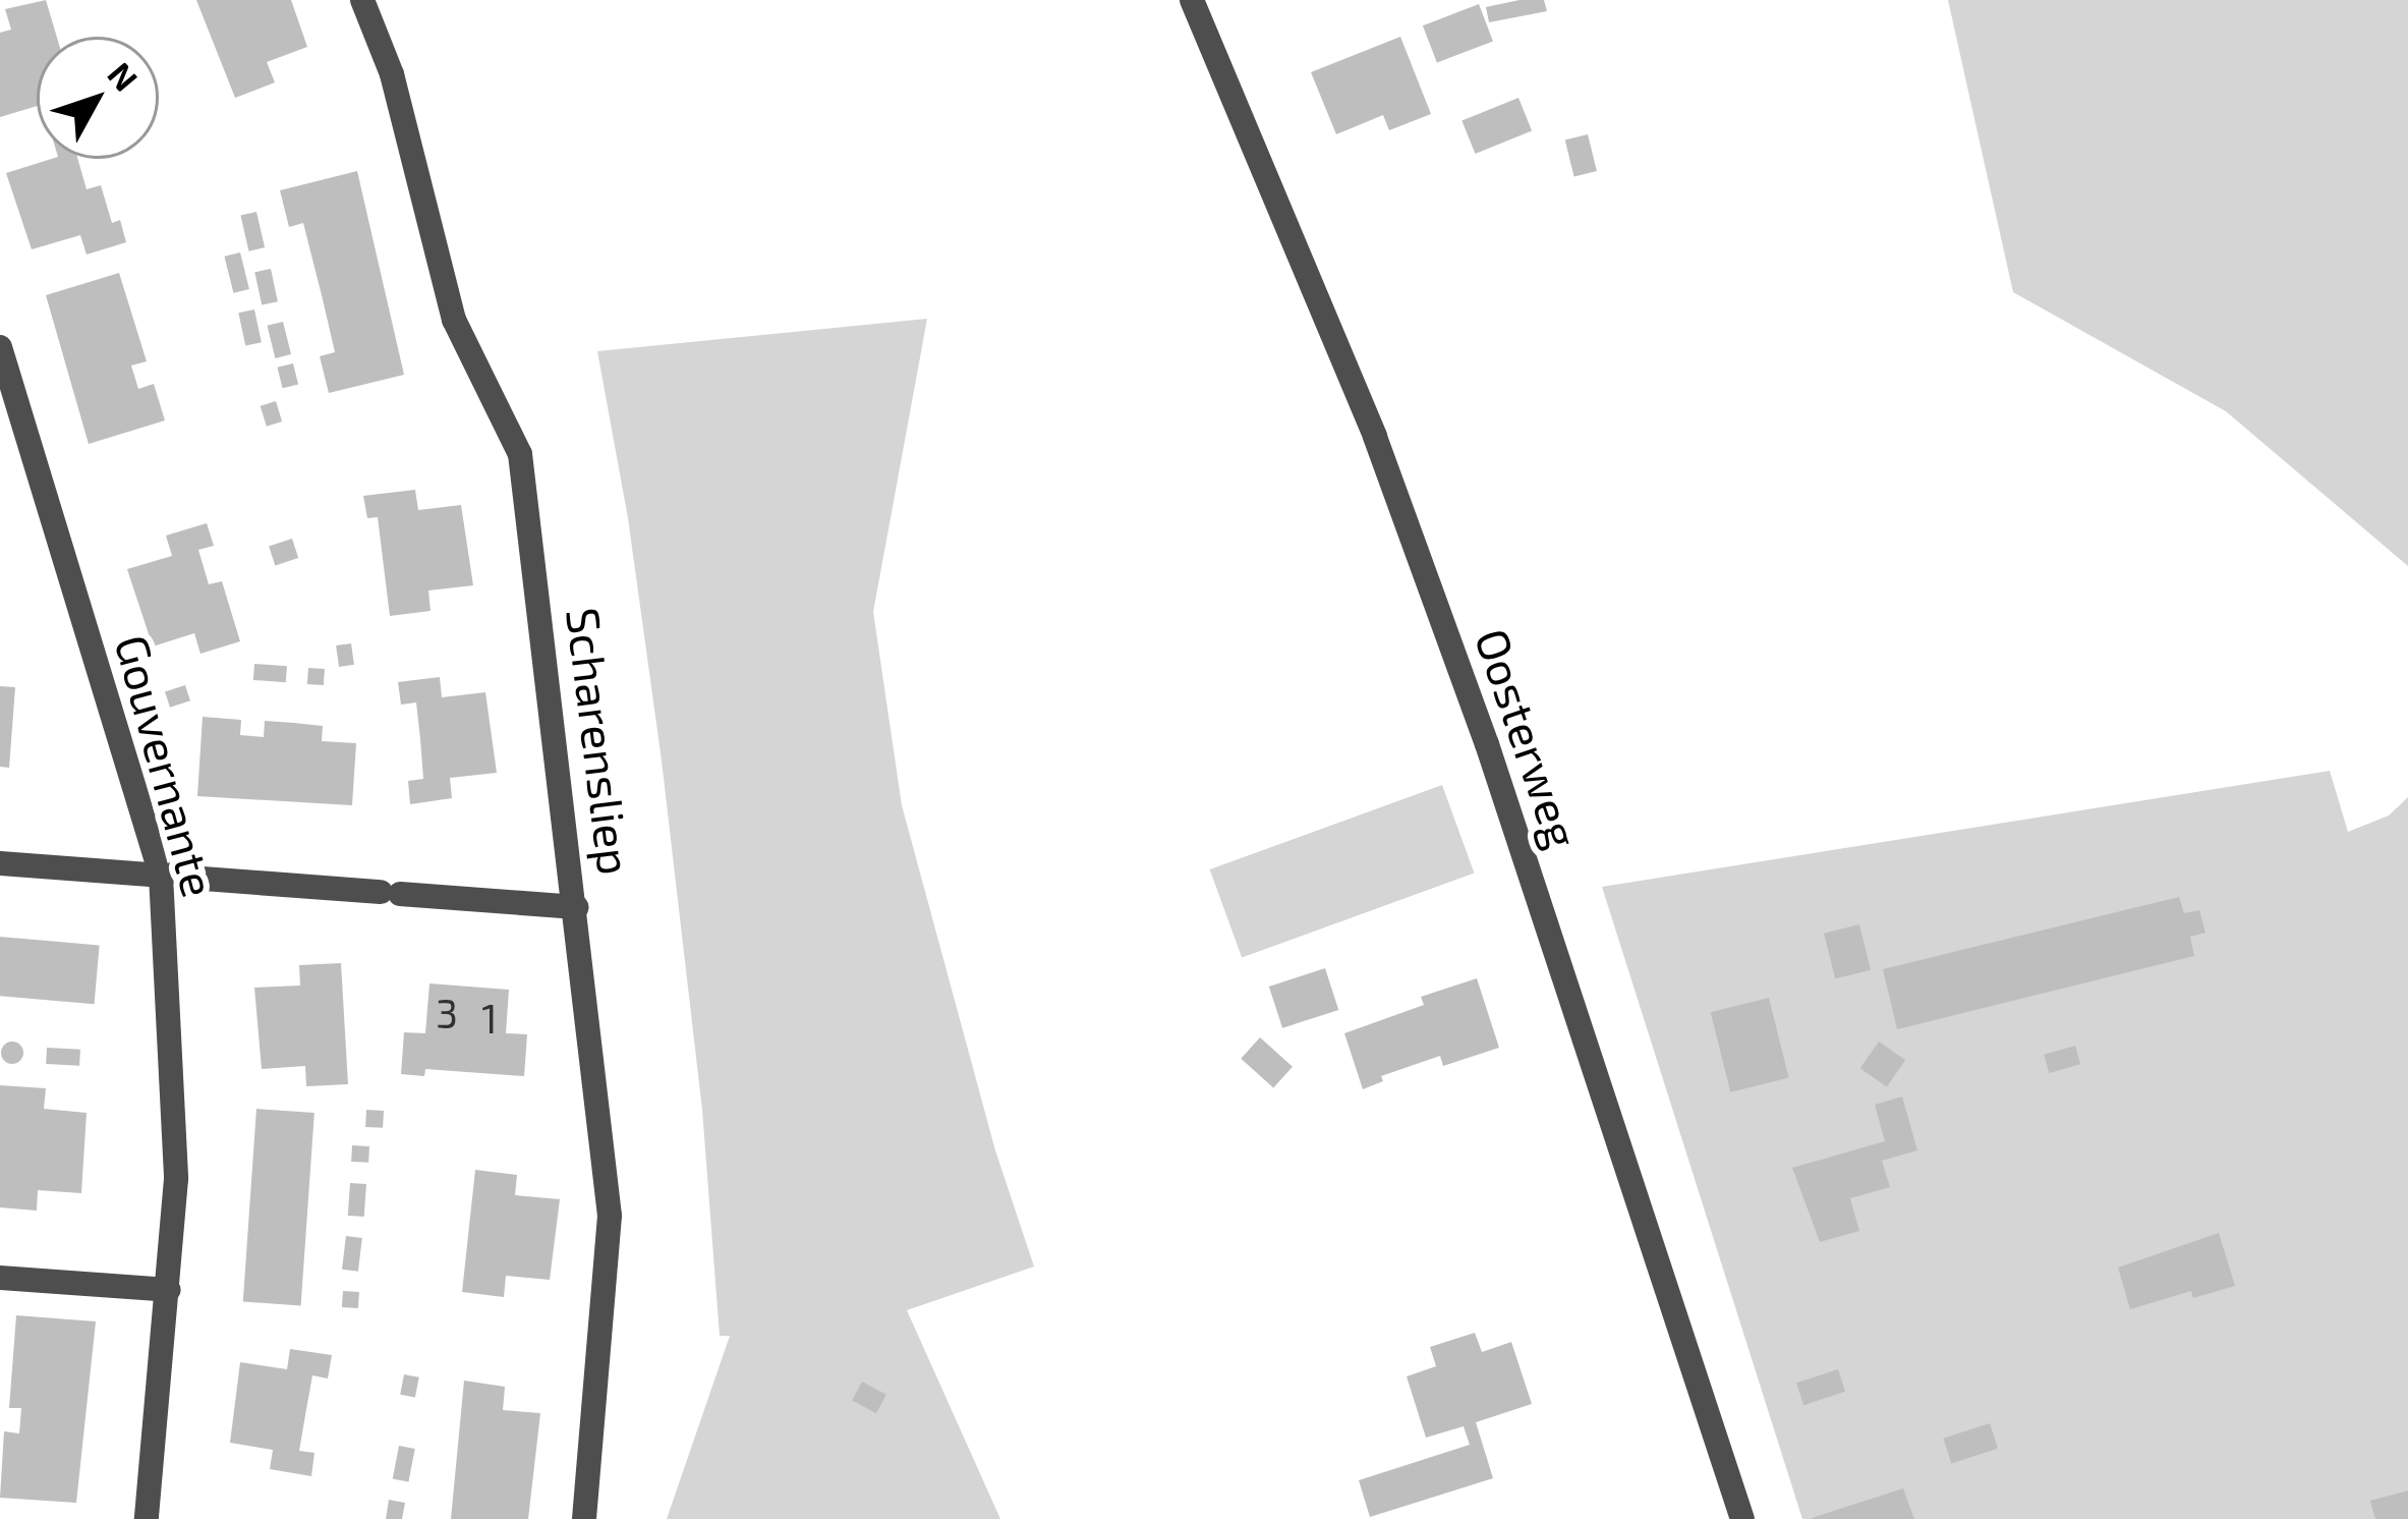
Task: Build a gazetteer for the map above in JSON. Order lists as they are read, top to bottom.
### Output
{
  "streets": {
    "street": ["Oosterweg", "Scharensliep", "Gouvernante"]
  },
  "house_numbers": ["3", "1"],
  "north": "top right"
}
